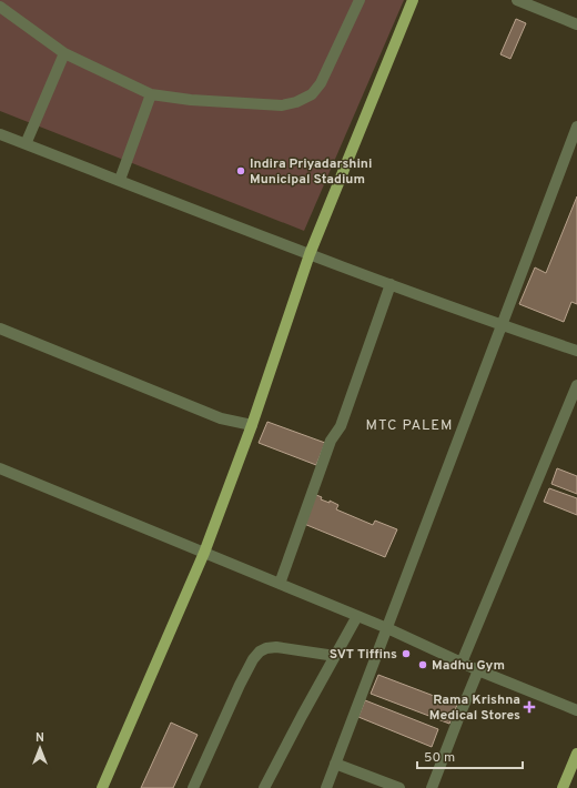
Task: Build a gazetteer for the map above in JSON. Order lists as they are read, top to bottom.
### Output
{
  "districts": ["MTC PALEM"],
  "places": {
    "other": ["Indira Priyadarshini Municipal Stadium", "SVT Tiffins", "Madhu Gym"],
    "health": ["Rama Krishna Medical Stores"]
  },
  "scale_bar": "50 m",
  "north": "top"
}
